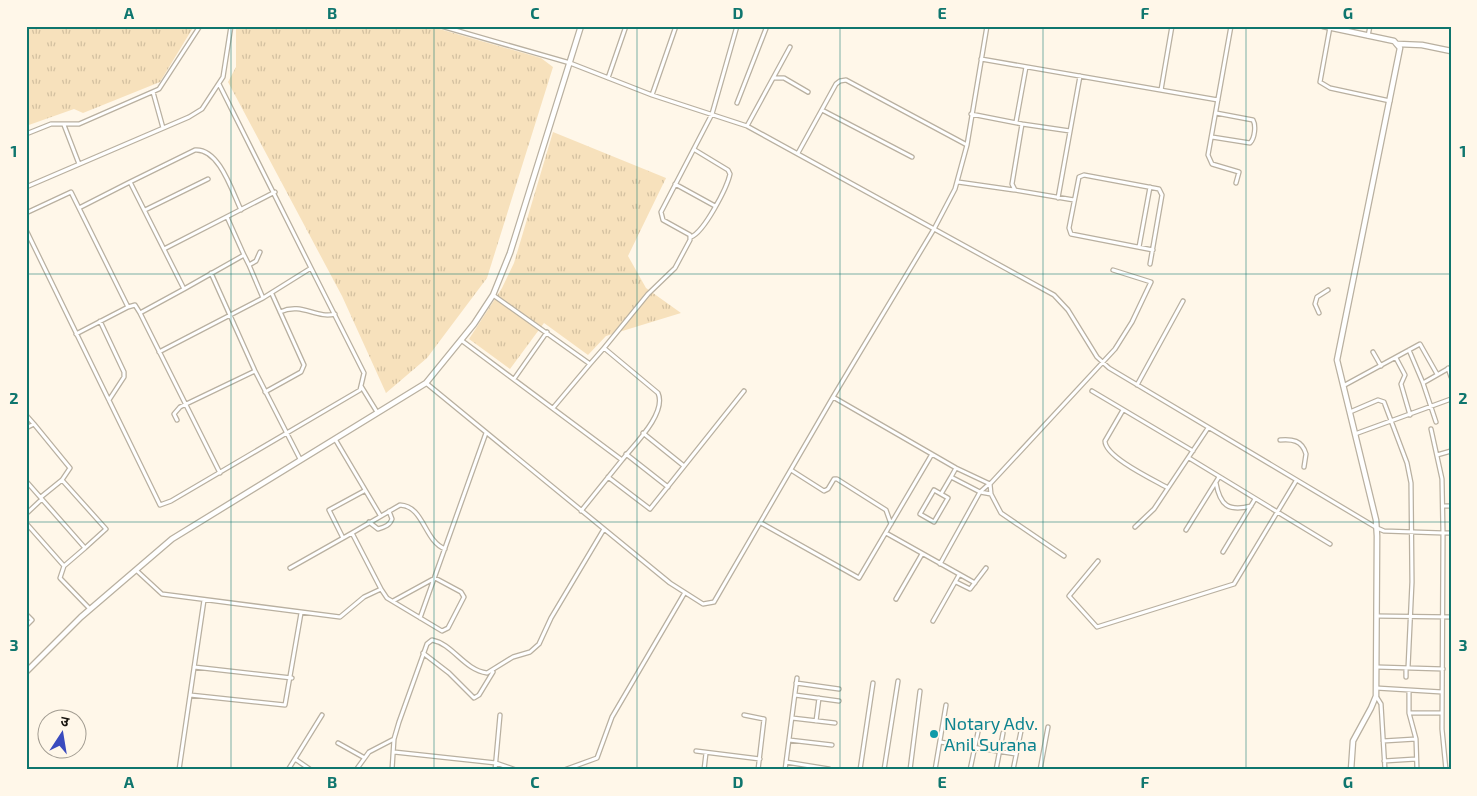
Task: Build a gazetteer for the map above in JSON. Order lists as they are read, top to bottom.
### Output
{
  "places": ["Notary Adv. Anil Surana"],
  "north": "top",
  "grid": {
    "columns": [
      "A",
      "B",
      "C",
      "D",
      "E",
      "F",
      "G"
    ],
    "rows": ["1", "2", "3"]
  }
}
